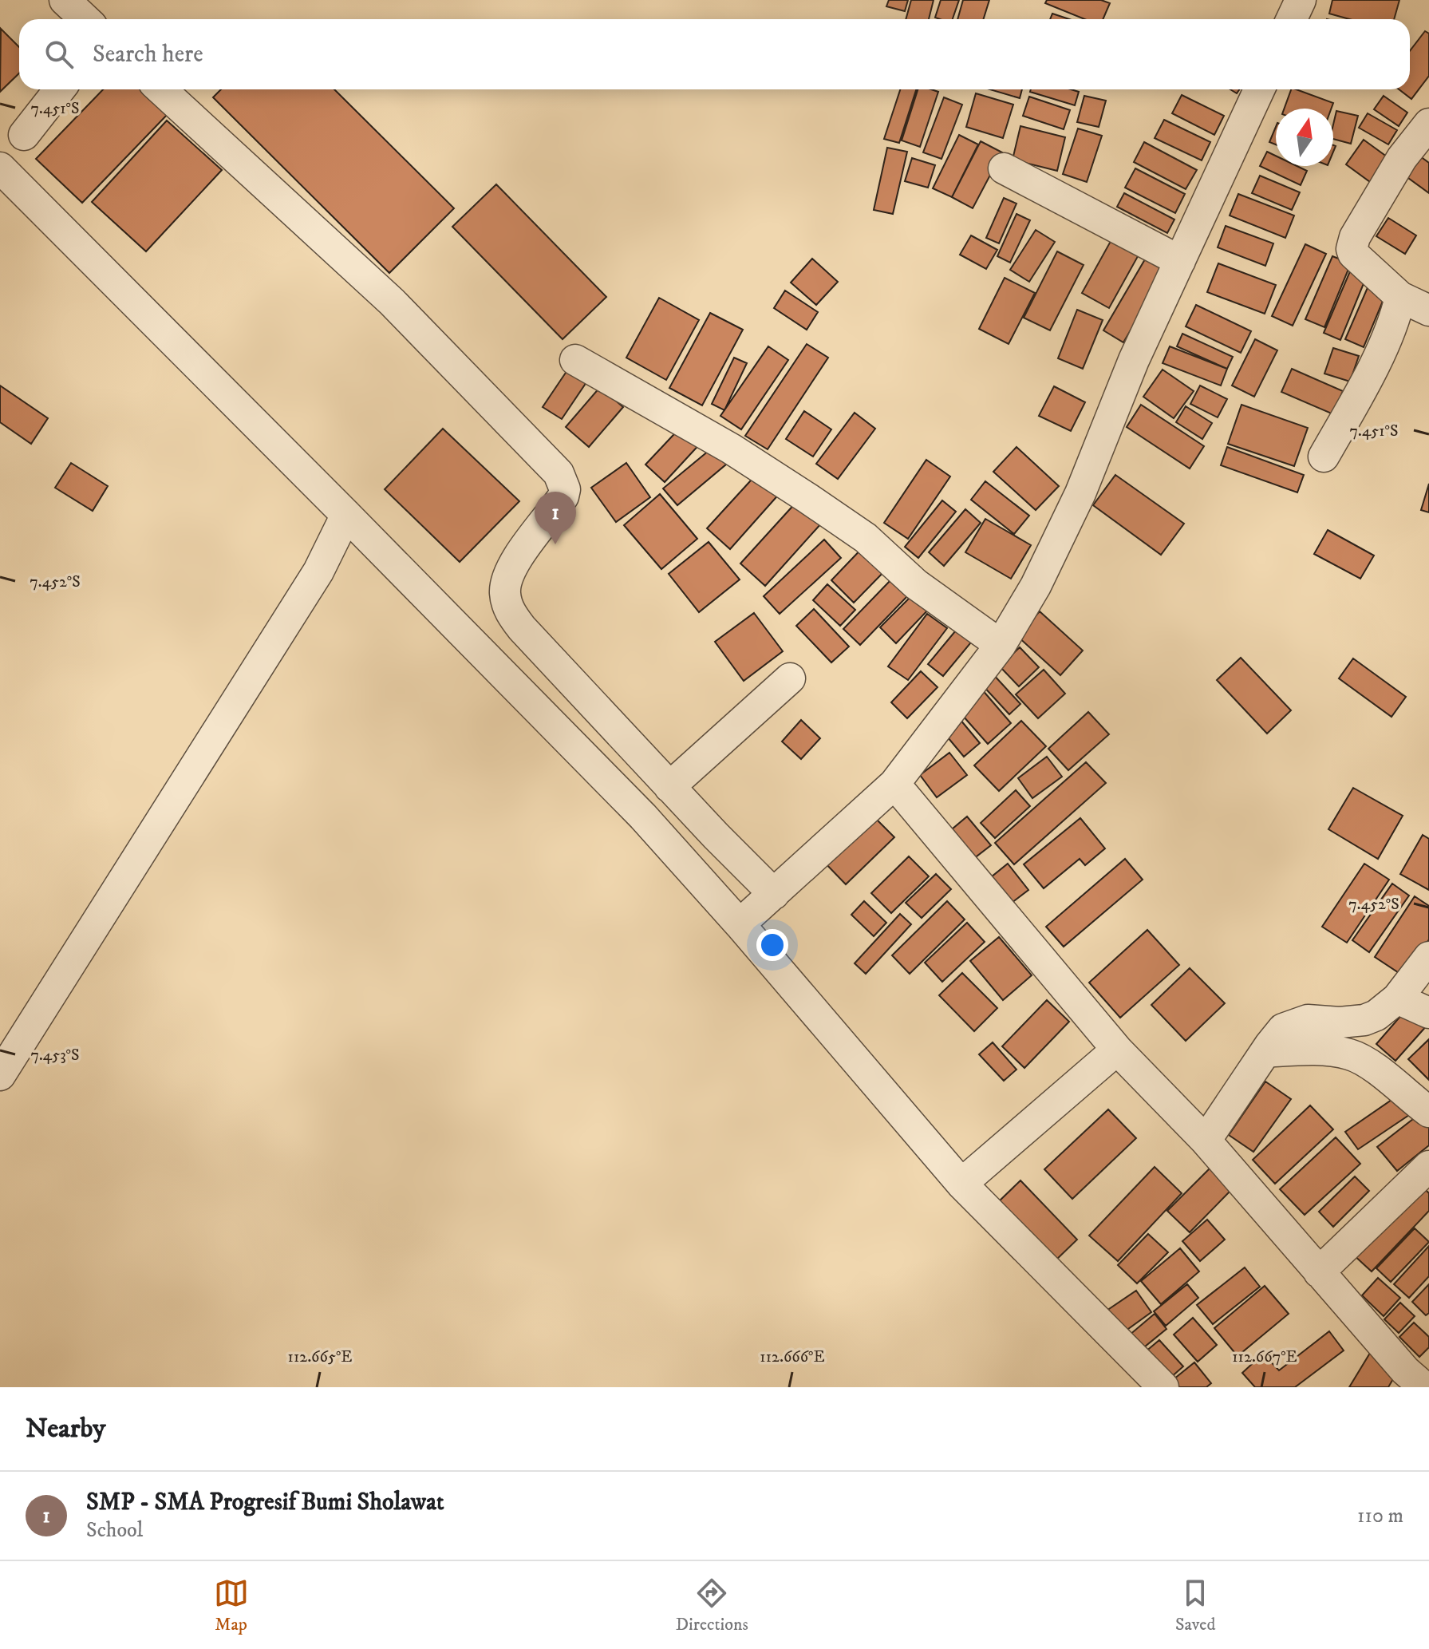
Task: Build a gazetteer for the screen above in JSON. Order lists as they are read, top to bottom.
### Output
{
  "north": "top",
  "page": {
    "search": "Search here",
    "pins": "1",
    "heading": "Nearby",
    "list": [
      {
        "mark": "1",
        "name": "SMP - SMA Progresif Bumi Sholawat",
        "note": "School",
        "value": "110 m"
      }
    ],
    "nav": ["Map", "Directions", "Saved"]
  },
  "coordinates": [
    "7.451°S",
    "7.452°S",
    "7.453°S",
    "112.665°E",
    "112.666°E",
    "112.667°E"
  ]
}
